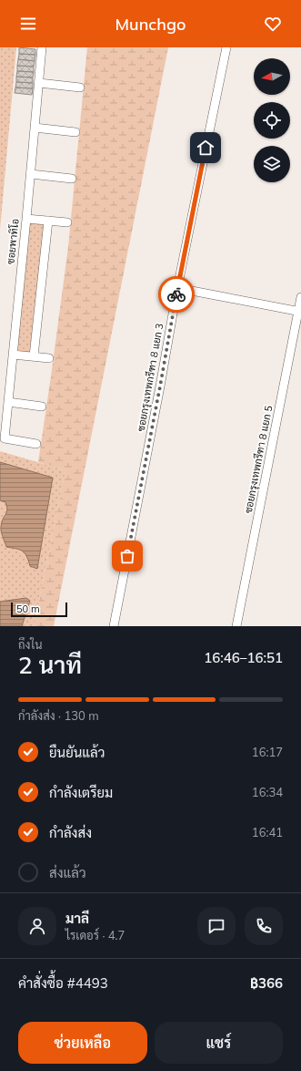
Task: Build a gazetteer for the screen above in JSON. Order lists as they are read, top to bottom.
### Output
{
  "streets": {
    "street": ["ซอยพาทิโอ", "ซอยกรุงเทพกรีฑา 8 แยก 3", "ซอยกรุงเทพกรีฑา 8 แยก 5"]
  },
  "scale_bar": "50 m",
  "north": "left",
  "page": {
    "header": "Munchgo",
    "scale": "50 m",
    "heading": ["2 นาที", "ถึงใน", "16:46–16:51"],
    "panel": [
      "มาลี",
      "ไรเดอร์ · 4.7",
      "คำสั่งซื้อ #4493",
      "฿366"
    ],
    "bar": "กำลังส่ง · 130 m",
    "list": [
      ["ยืนยันแล้ว", "16:17"],
      ["กำลังเตรียม", "16:34"],
      ["กำลังส่ง", "16:41"],
      "ส่งแล้ว"
    ],
    "buttons": ["ช่วยเหลือ", "แชร์"]
  }
}
